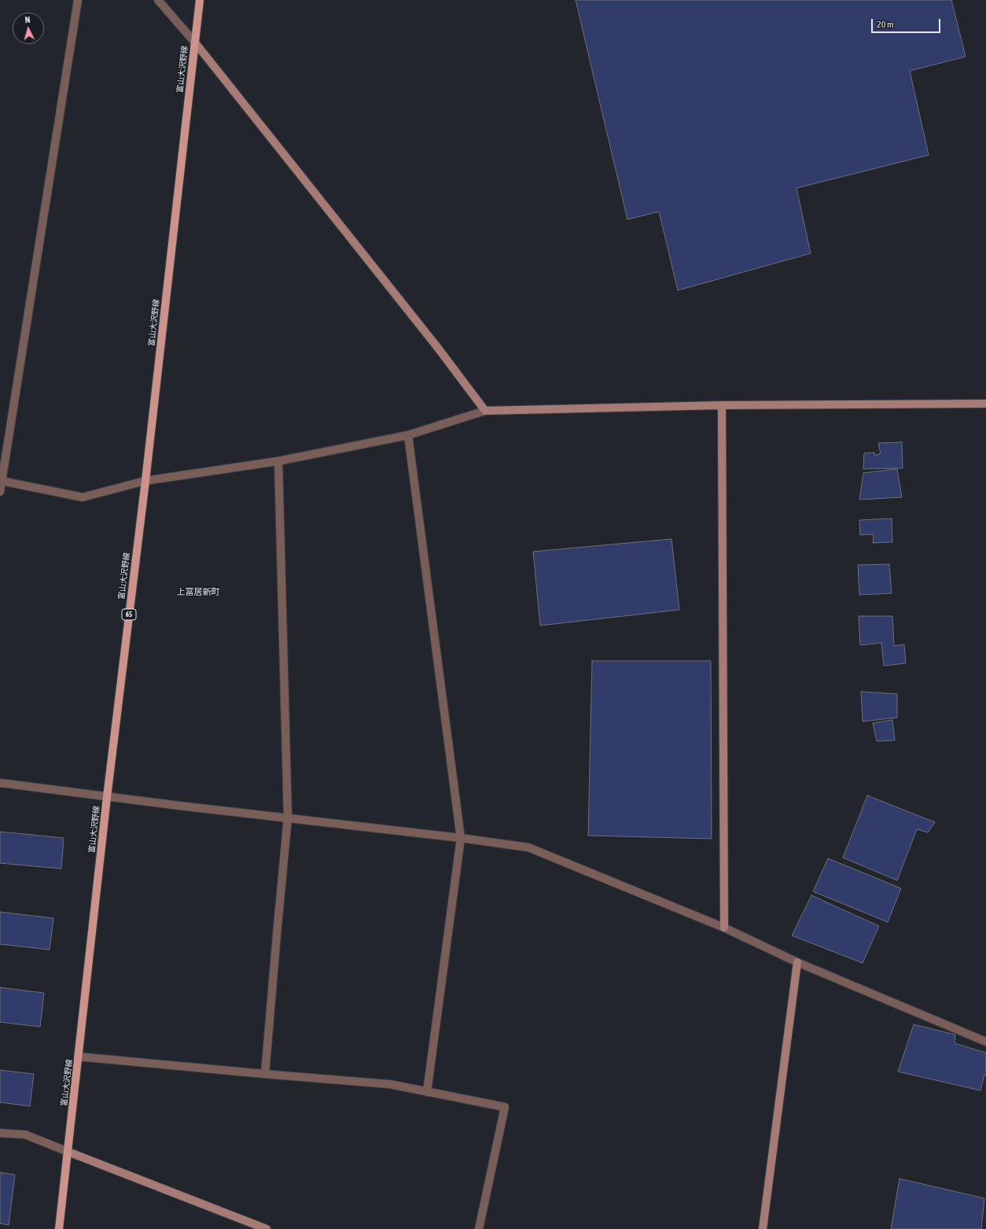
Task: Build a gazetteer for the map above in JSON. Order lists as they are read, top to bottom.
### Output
{
  "streets": {
    "main road": ["富山大沢野線", "65"]
  },
  "districts": ["上冨居新町"],
  "scale_bar": "20 m",
  "north": "top"
}
